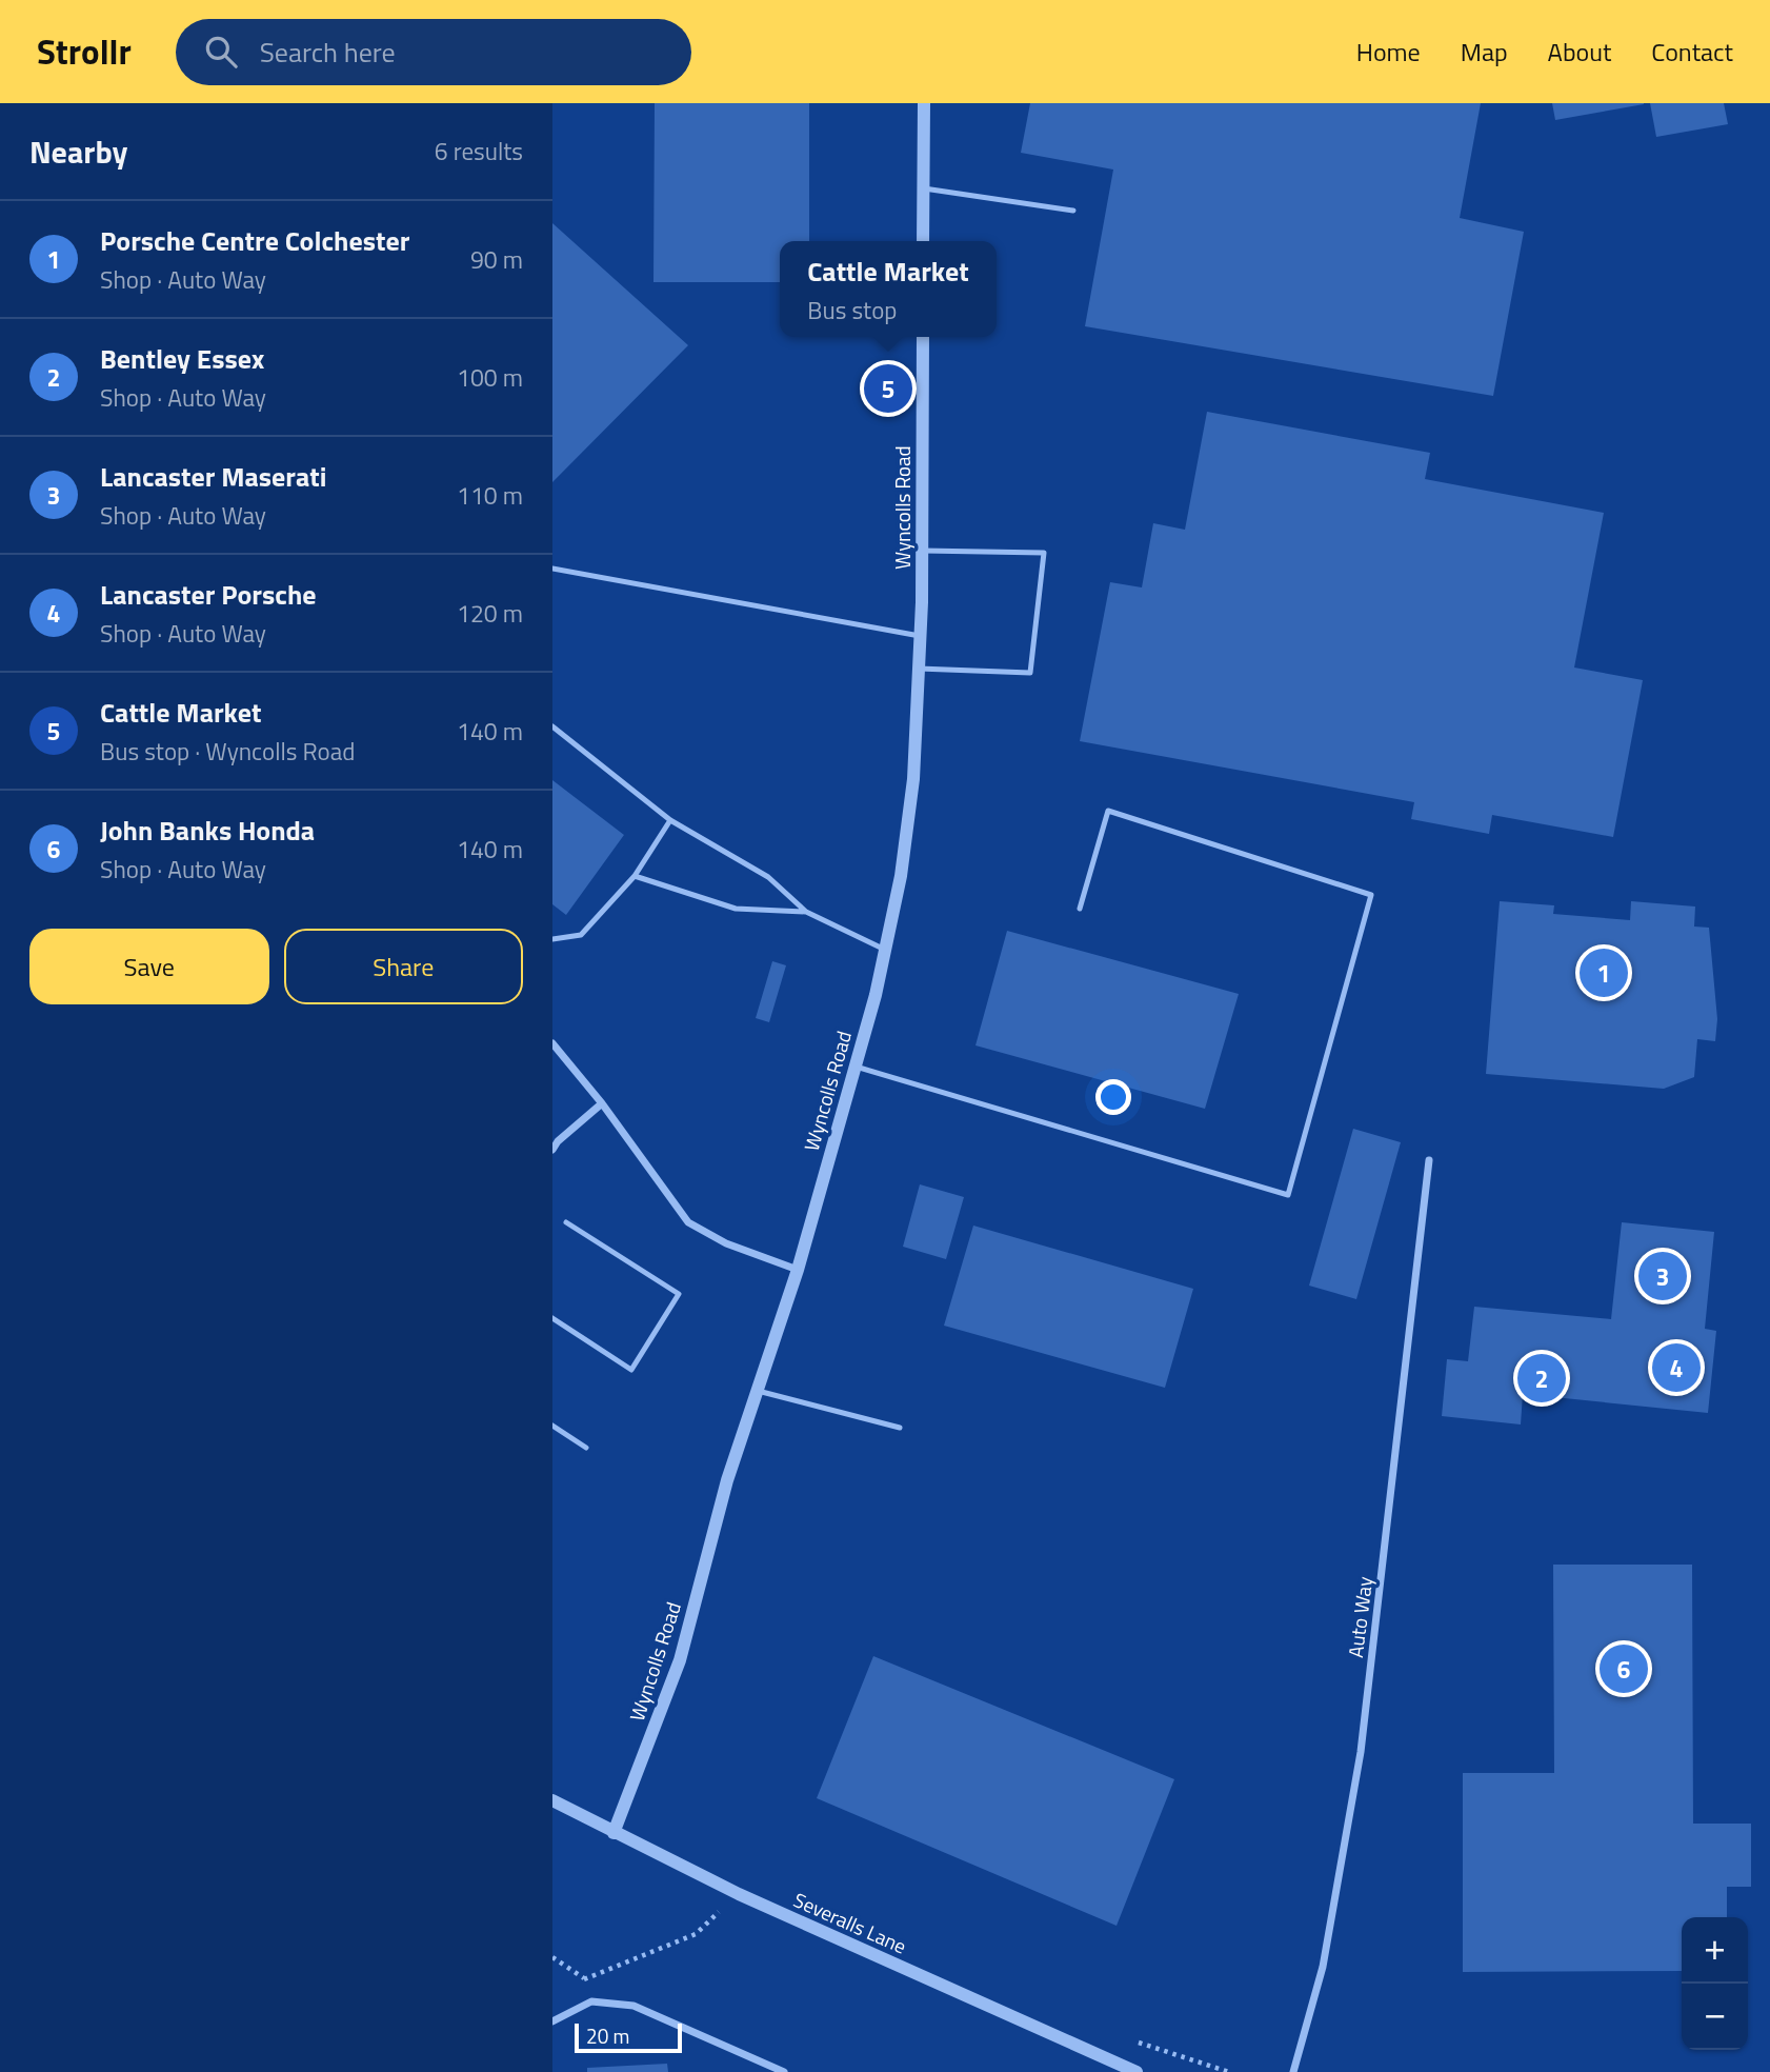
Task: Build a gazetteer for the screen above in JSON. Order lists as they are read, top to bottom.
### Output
{
  "streets": {
    "street": ["Wyncolls Road", "Auto Way", "Severalls Lane"]
  },
  "crossings": [
    ["Wyncolls Road", "Severalls Lane"]
  ],
  "scale_bar": "20 m",
  "page": {
    "header": "Strollr",
    "search": "Search here",
    "nav": [
      "Home",
      "Map",
      "About",
      "Contact"
    ],
    "heading": ["Nearby", "6 results"],
    "list": [
      {
        "mark": "1",
        "name": "Porsche Centre Colchester",
        "note": "Shop · Auto Way",
        "value": "90 m"
      },
      {
        "mark": "2",
        "name": "Bentley Essex",
        "note": "Shop · Auto Way",
        "value": "100 m"
      },
      {
        "mark": "3",
        "name": "Lancaster Maserati",
        "note": "Shop · Auto Way",
        "value": "110 m"
      },
      {
        "mark": "4",
        "name": "Lancaster Porsche",
        "note": "Shop · Auto Way",
        "value": "120 m"
      },
      {
        "mark": "5",
        "name": "Cattle Market",
        "note": "Bus stop · Wyncolls Road",
        "value": "140 m"
      },
      {
        "mark": "6",
        "name": "John Banks Honda",
        "note": "Shop · Auto Way",
        "value": "140 m"
      }
    ],
    "popup": ["Cattle Market", "Bus stop"],
    "pins": [
      "5",
      "1",
      "3",
      "4",
      "2",
      "6"
    ],
    "buttons": ["Save", "Share"],
    "map_buttons": ["+", "−"],
    "scale": "20 m"
  }
}
